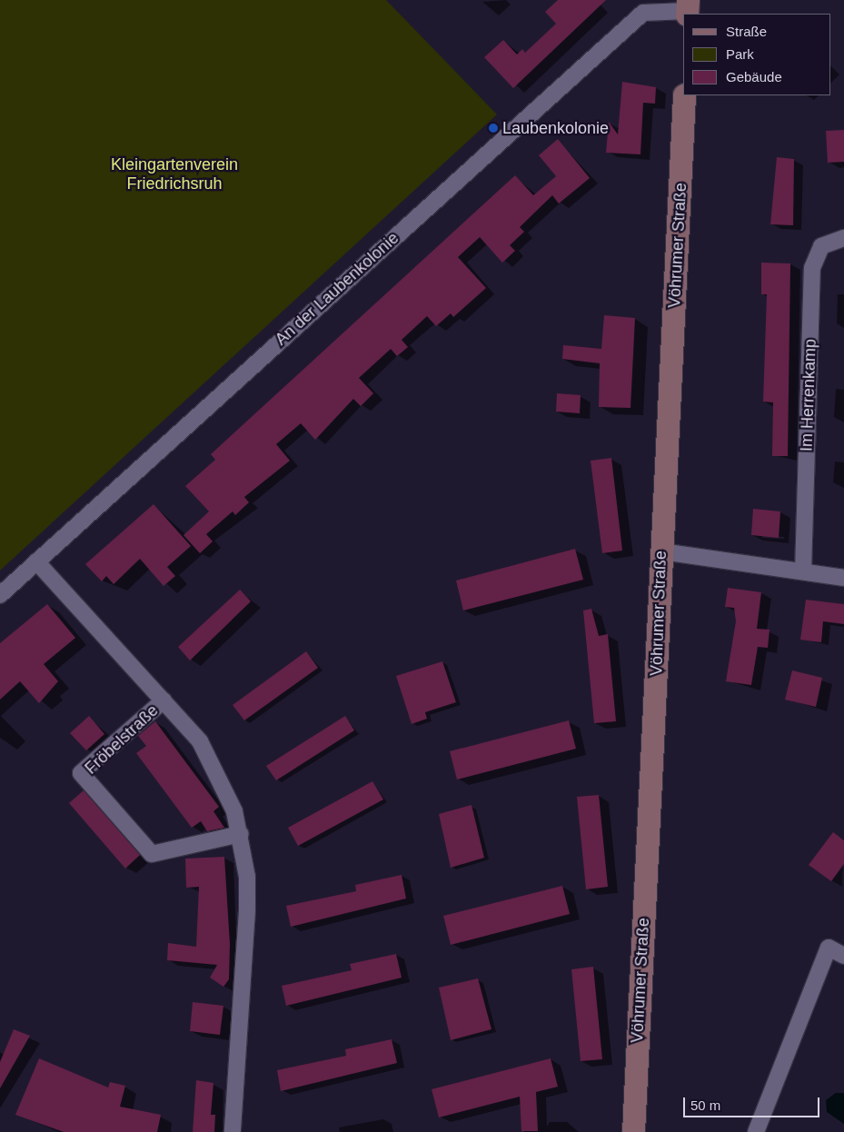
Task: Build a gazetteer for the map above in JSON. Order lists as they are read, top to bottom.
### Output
{
  "streets": {
    "main road": ["Vöhrumer Straße"],
    "street": ["An der Laubenkolonie", "Im Herrenkamp", "Fröbelstraße"]
  },
  "crossings": [
    ["An der Laubenkolonie", "Fröbelstraße"]
  ],
  "parks": ["Kleingartenverein Friedrichsruh"],
  "places": ["Laubenkolonie"],
  "legend": ["Straße", "Park", "Gebäude"],
  "scale_bar": "50 m"
}
